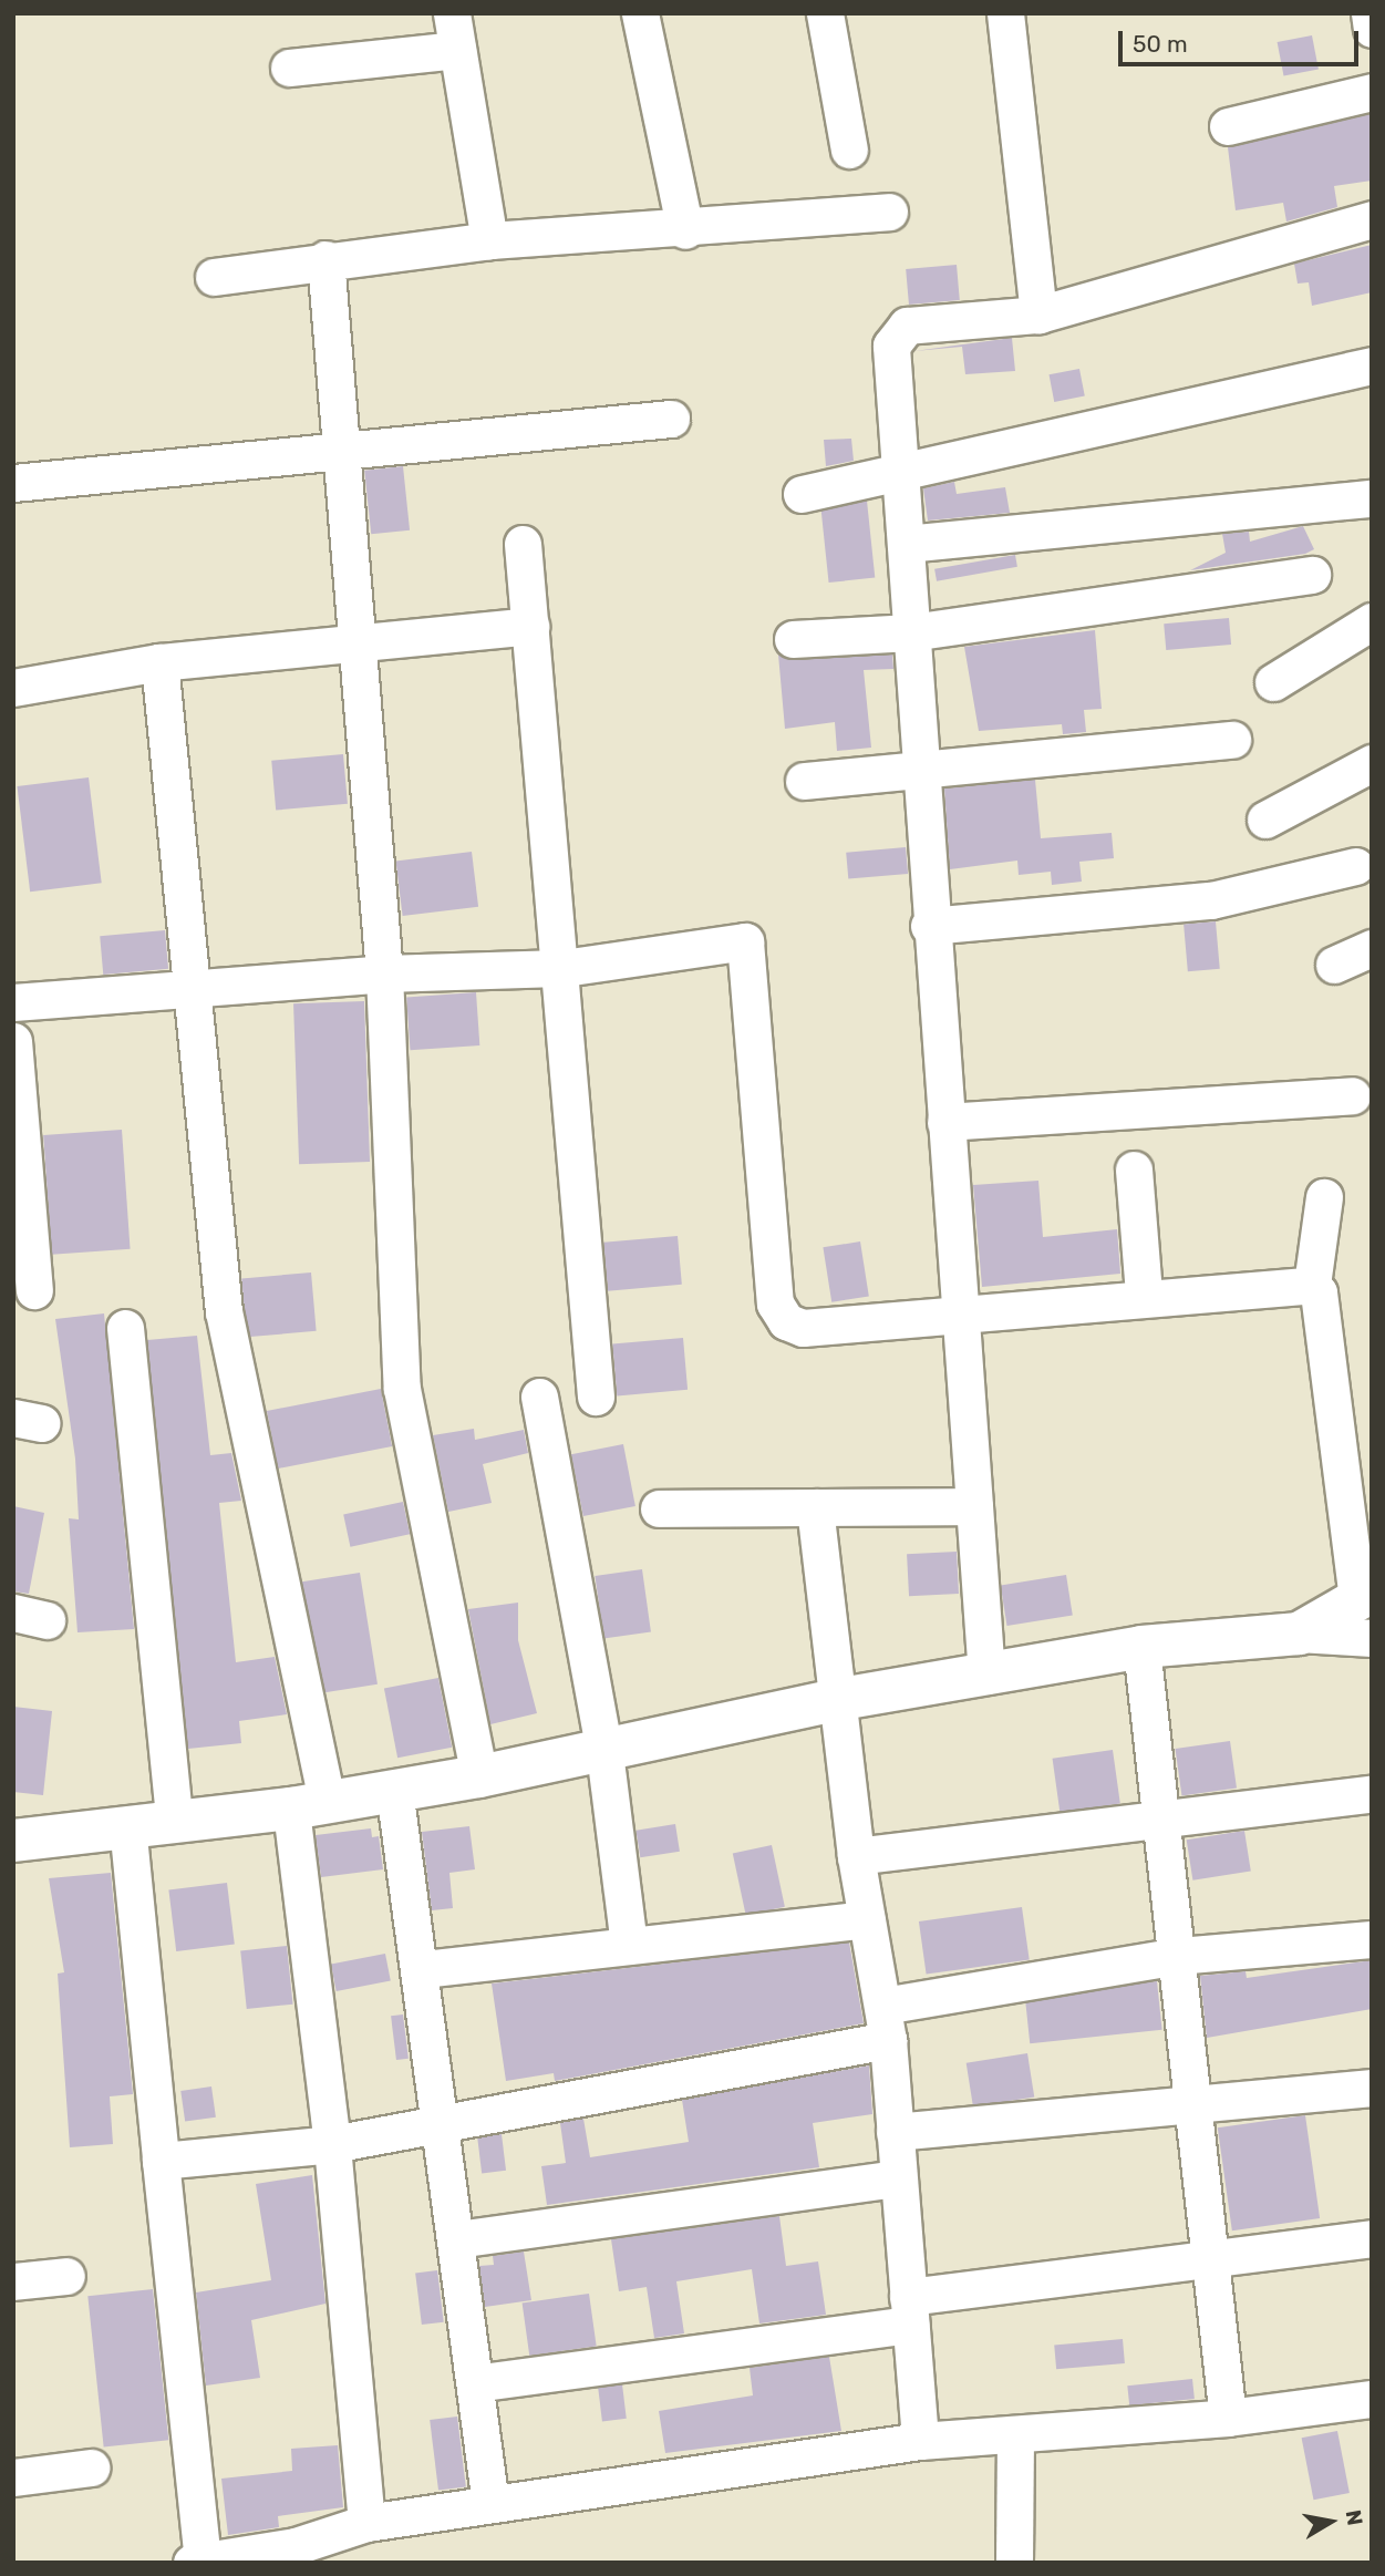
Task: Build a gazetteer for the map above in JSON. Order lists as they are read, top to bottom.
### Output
{
  "scale_bar": "50 m",
  "north": "right"
}
